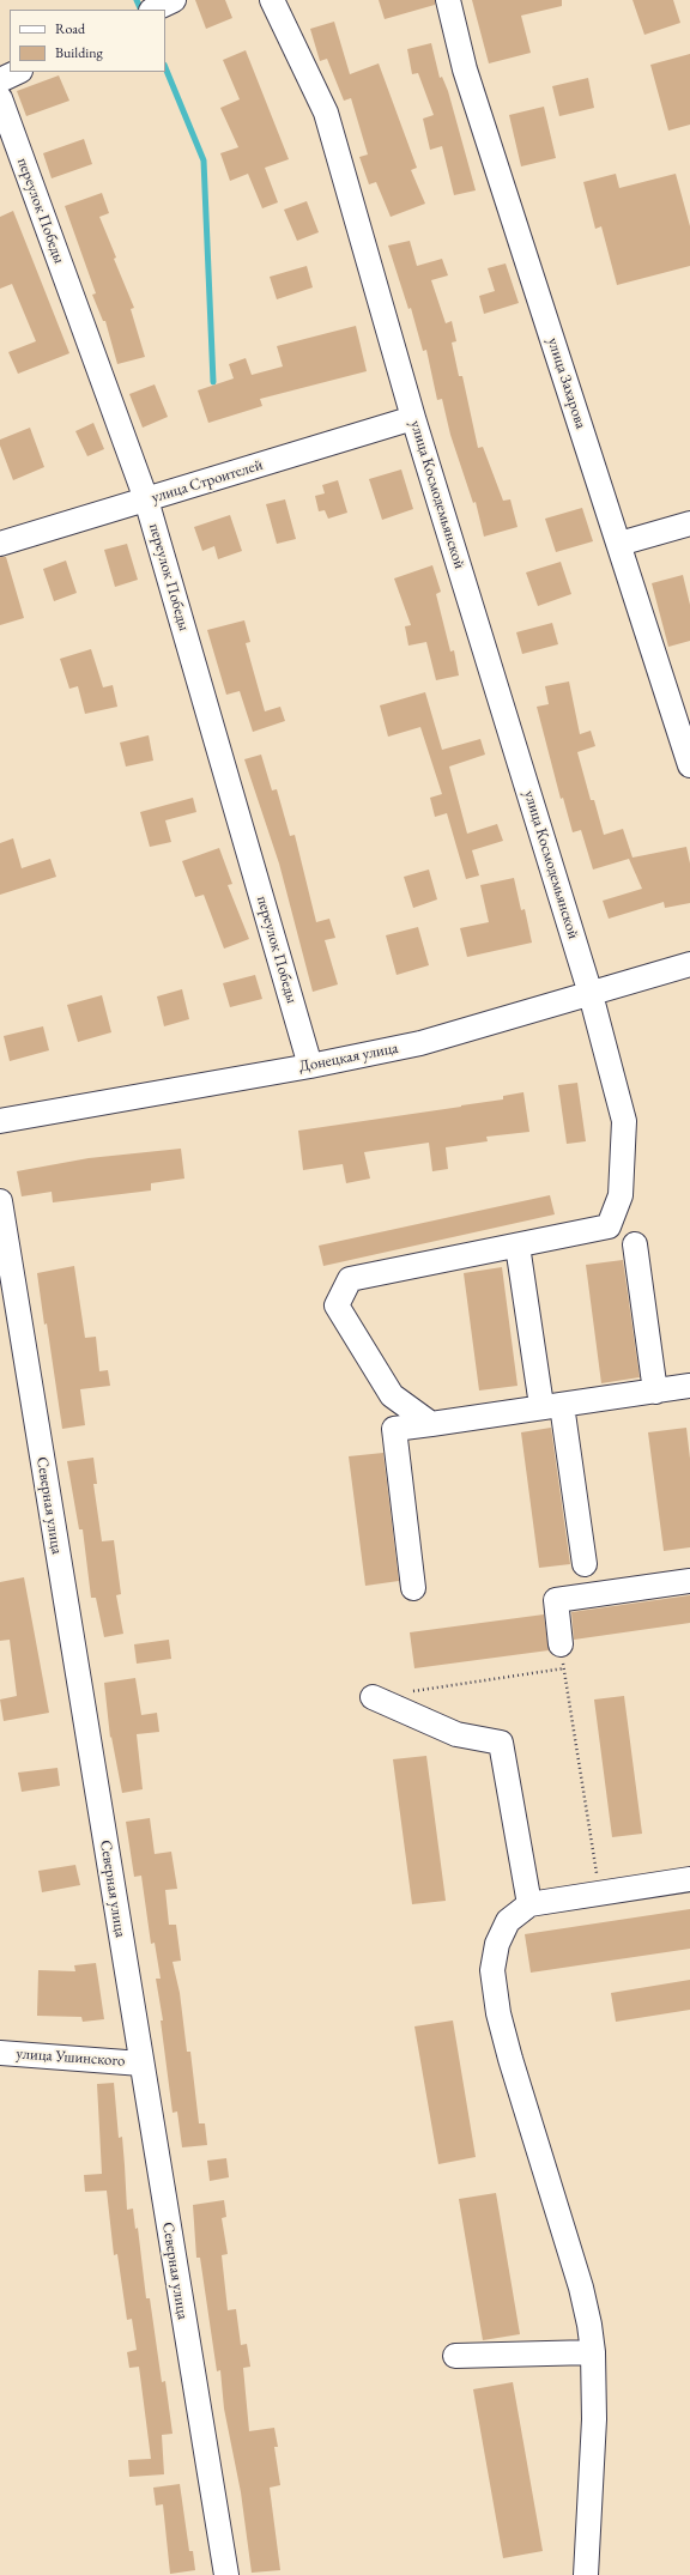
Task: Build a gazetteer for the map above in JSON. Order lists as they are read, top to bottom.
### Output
{
  "streets": {
    "street": [
      "переулок Победы",
      "улица Захарова",
      "улица Строителей",
      "улица Космодемьянской",
      "Донецкая улица",
      "Северная улица",
      "улица Ушинского"
    ]
  },
  "crossings": [
    ["переулок Победы", "улица Строителей"],
    ["переулок Победы", "Донецкая улица"],
    ["улица Строителей", "улица Космодемьянской"],
    ["улица Космодемьянской", "Донецкая улица"],
    ["Северная улица", "улица Ушинского"]
  ],
  "legend": ["Road", "Building"]
}
